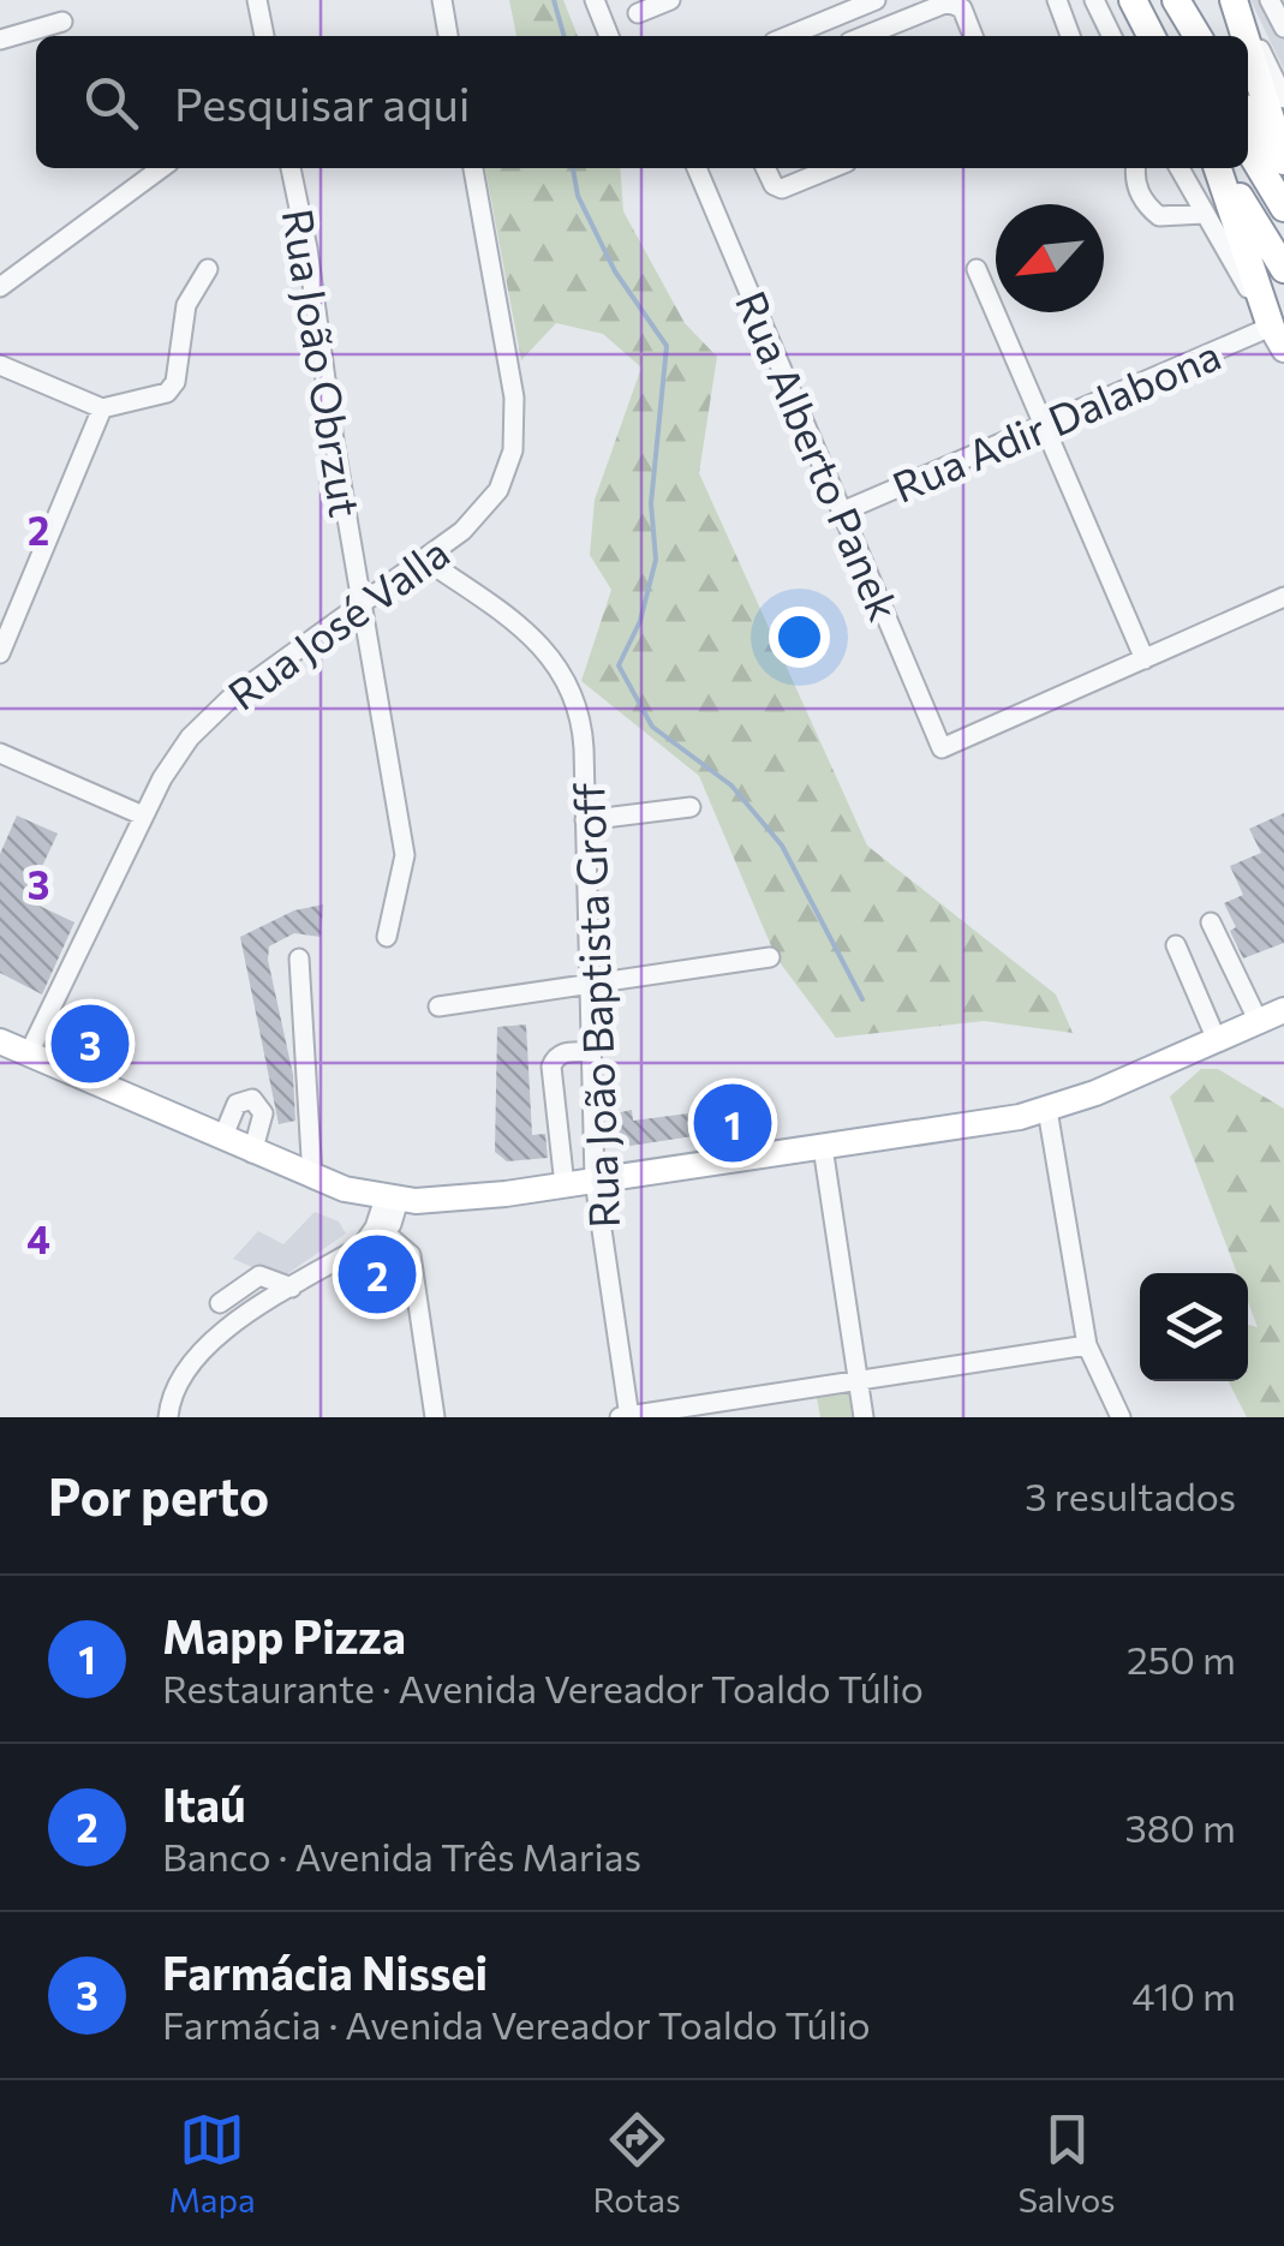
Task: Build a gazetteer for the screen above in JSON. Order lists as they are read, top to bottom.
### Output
{
  "streets": {
    "street": [
      "Rua João Obrzut",
      "Rua Adir Dalabona",
      "Rua Alberto Panek",
      "Rua José Valla",
      "Rua João Baptista Groff"
    ]
  },
  "crossings": [
    ["Rua João Obrzut", "Rua José Valla"],
    ["Rua Adir Dalabona", "Rua Alberto Panek"],
    ["Rua José Valla", "Rua João Baptista Groff"]
  ],
  "north": "bottom left",
  "page": {
    "search": "Pesquisar aqui",
    "pins": ["3", "1", "2"],
    "heading": ["Por perto", "3 resultados"],
    "list": [
      {
        "mark": "1",
        "name": "Mapp Pizza",
        "note": "Restaurante · Avenida Vereador Toaldo Túlio",
        "value": "250 m"
      },
      {
        "mark": "2",
        "name": "Itaú",
        "note": "Banco · Avenida Três Marias",
        "value": "380 m"
      },
      {
        "mark": "3",
        "name": "Farmácia Nissei",
        "note": "Farmácia · Avenida Vereador Toaldo Túlio",
        "value": "410 m"
      }
    ],
    "nav": ["Mapa", "Rotas", "Salvos"]
  },
  "grid": {
    "rows": ["2", "3", "4"]
  }
}
